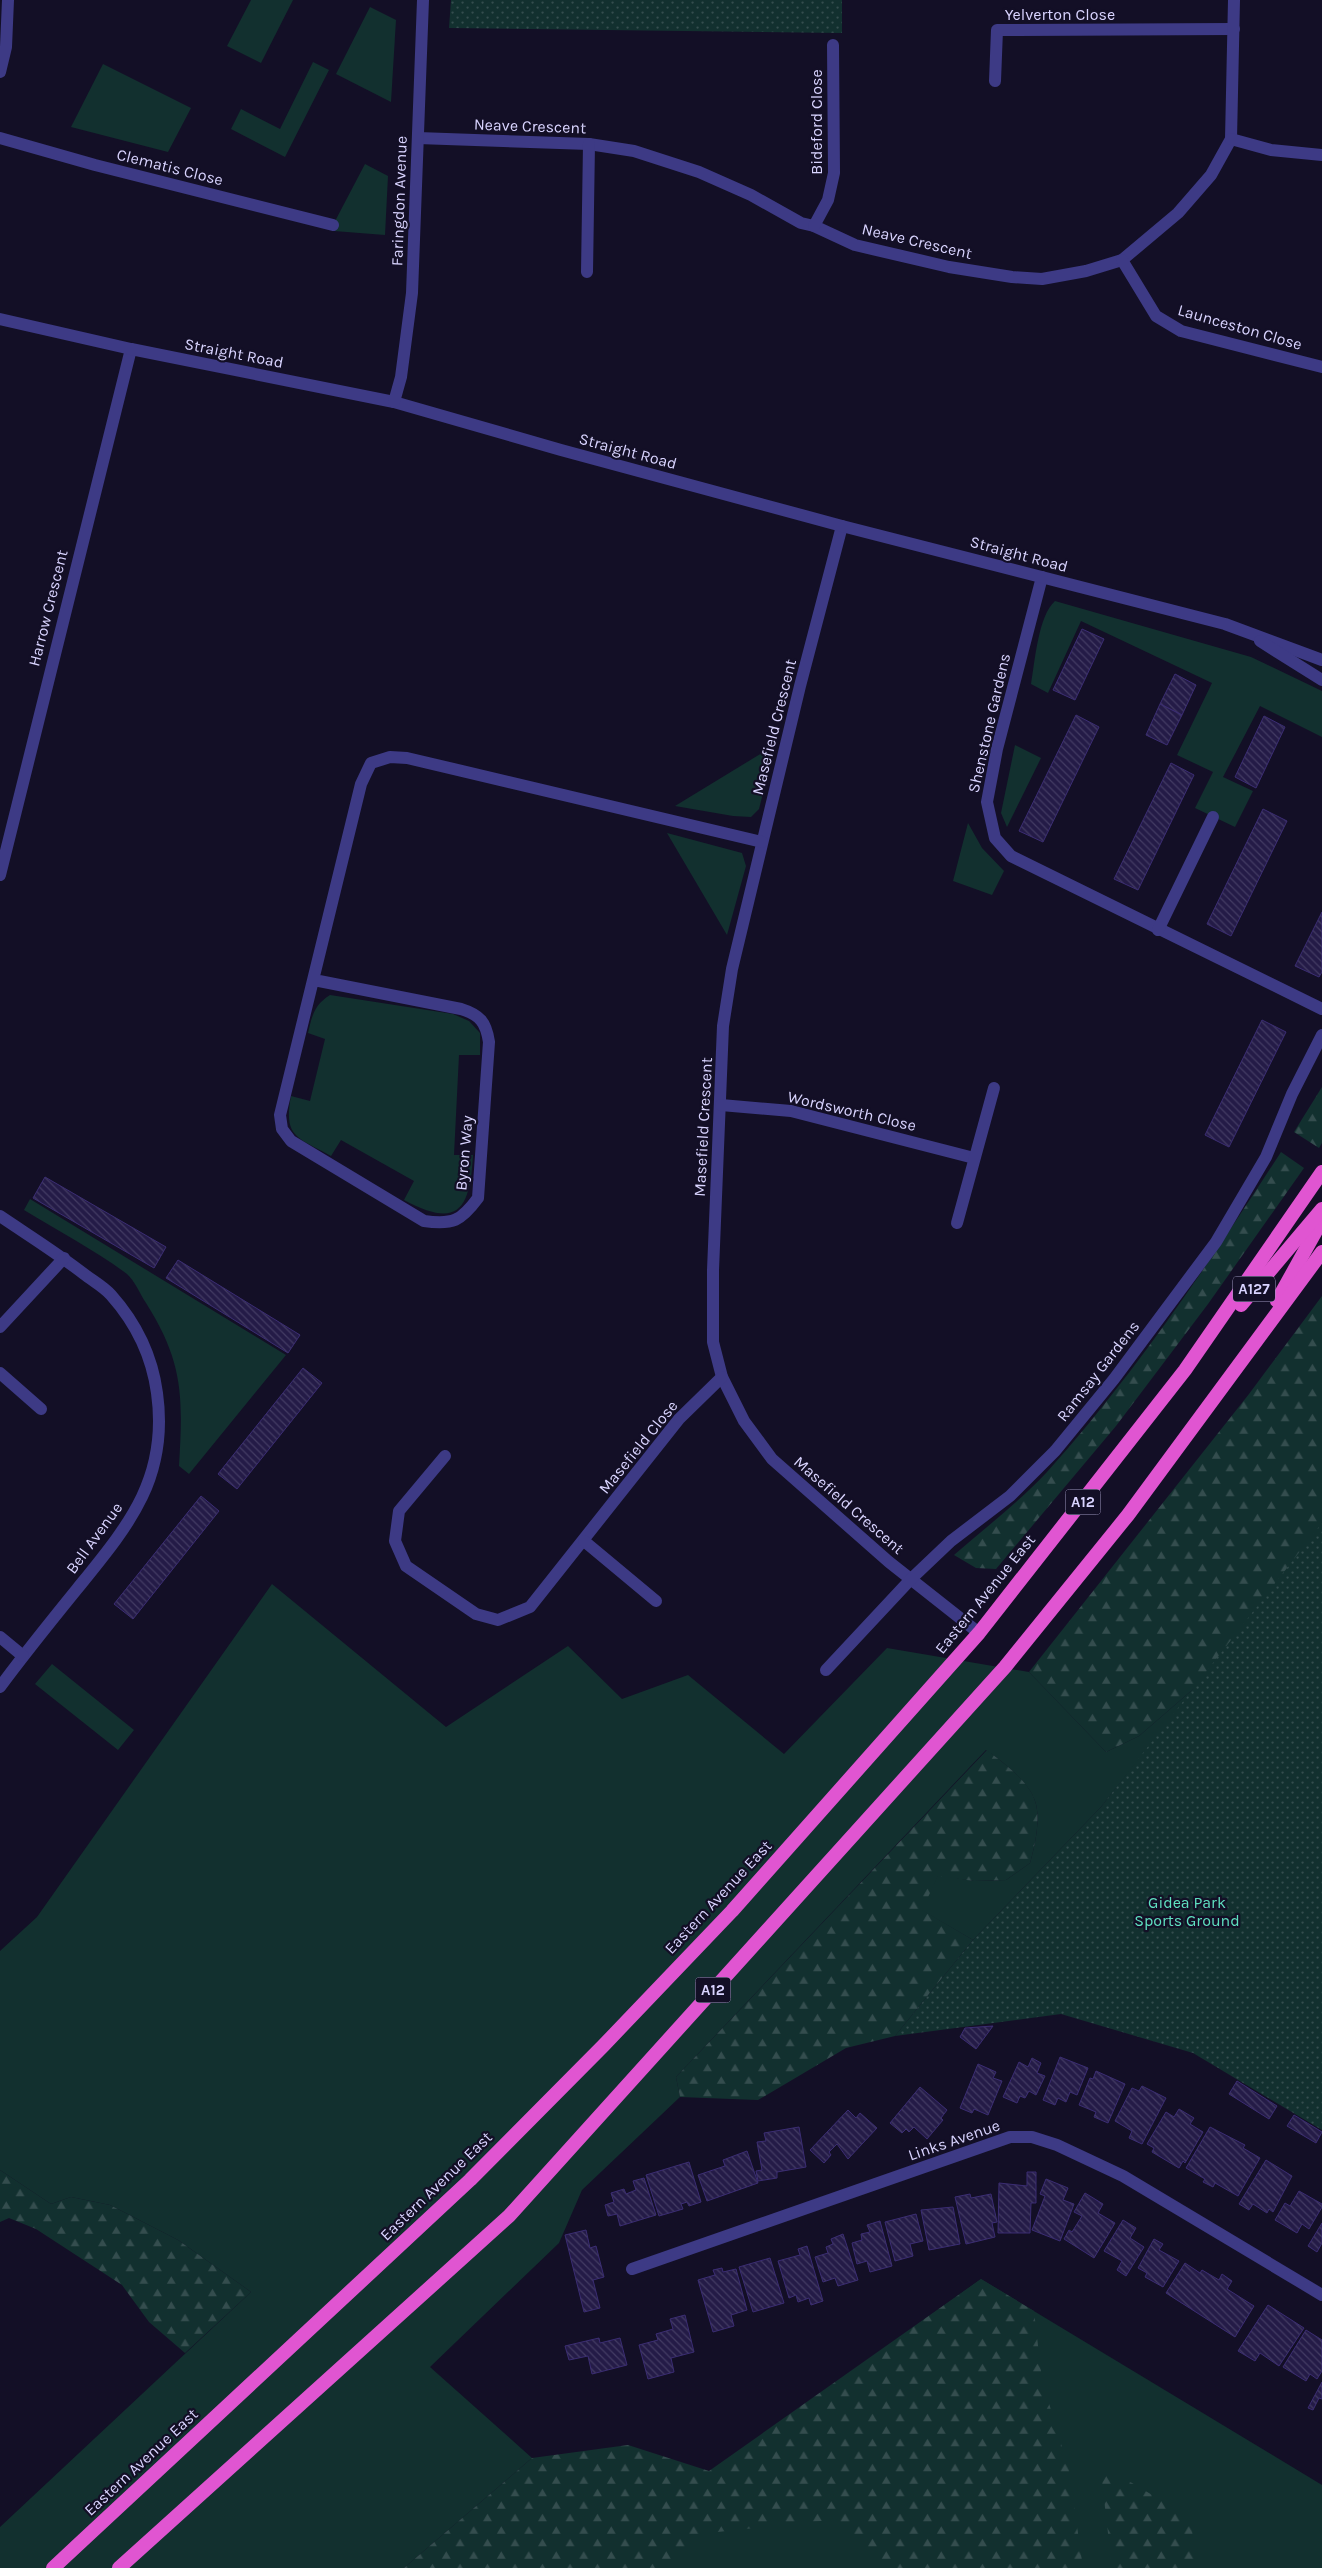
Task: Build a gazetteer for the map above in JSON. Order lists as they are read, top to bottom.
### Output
{
  "streets": {
    "highway": ["A127", "A12", "Eastern Avenue East"],
    "street": [
      "Yelverton Close",
      "Bideford Close",
      "Neave Crescent",
      "Clematis Close",
      "Faringdon Avenue",
      "Launceston Close",
      "Straight Road",
      "Harrow Crescent",
      "Shenstone Gardens",
      "Masefield Crescent",
      "Wordsworth Close",
      "Byron Way",
      "Ramsay Gardens",
      "Masefield Close",
      "Bell Avenue",
      "Links Avenue"
    ]
  },
  "crossings": [
    ["Yelverton Close", "Neave Crescent"],
    ["Bideford Close", "Neave Crescent"],
    ["Neave Crescent", "Faringdon Avenue"],
    ["Neave Crescent", "Launceston Close"],
    ["Faringdon Avenue", "Straight Road"],
    ["Straight Road", "Harrow Crescent"],
    ["Straight Road", "Shenstone Gardens"],
    ["Straight Road", "Masefield Crescent"],
    ["Masefield Crescent", "Wordsworth Close"],
    ["Masefield Crescent", "Byron Way"],
    ["Masefield Crescent", "Ramsay Gardens"],
    ["Masefield Crescent", "Masefield Close"],
    ["Masefield Crescent", "Eastern Avenue East"],
    ["A127", "A12"],
    ["A127", "Eastern Avenue East"]
  ],
  "parks": ["Gidea Park Sports Ground"]
}
